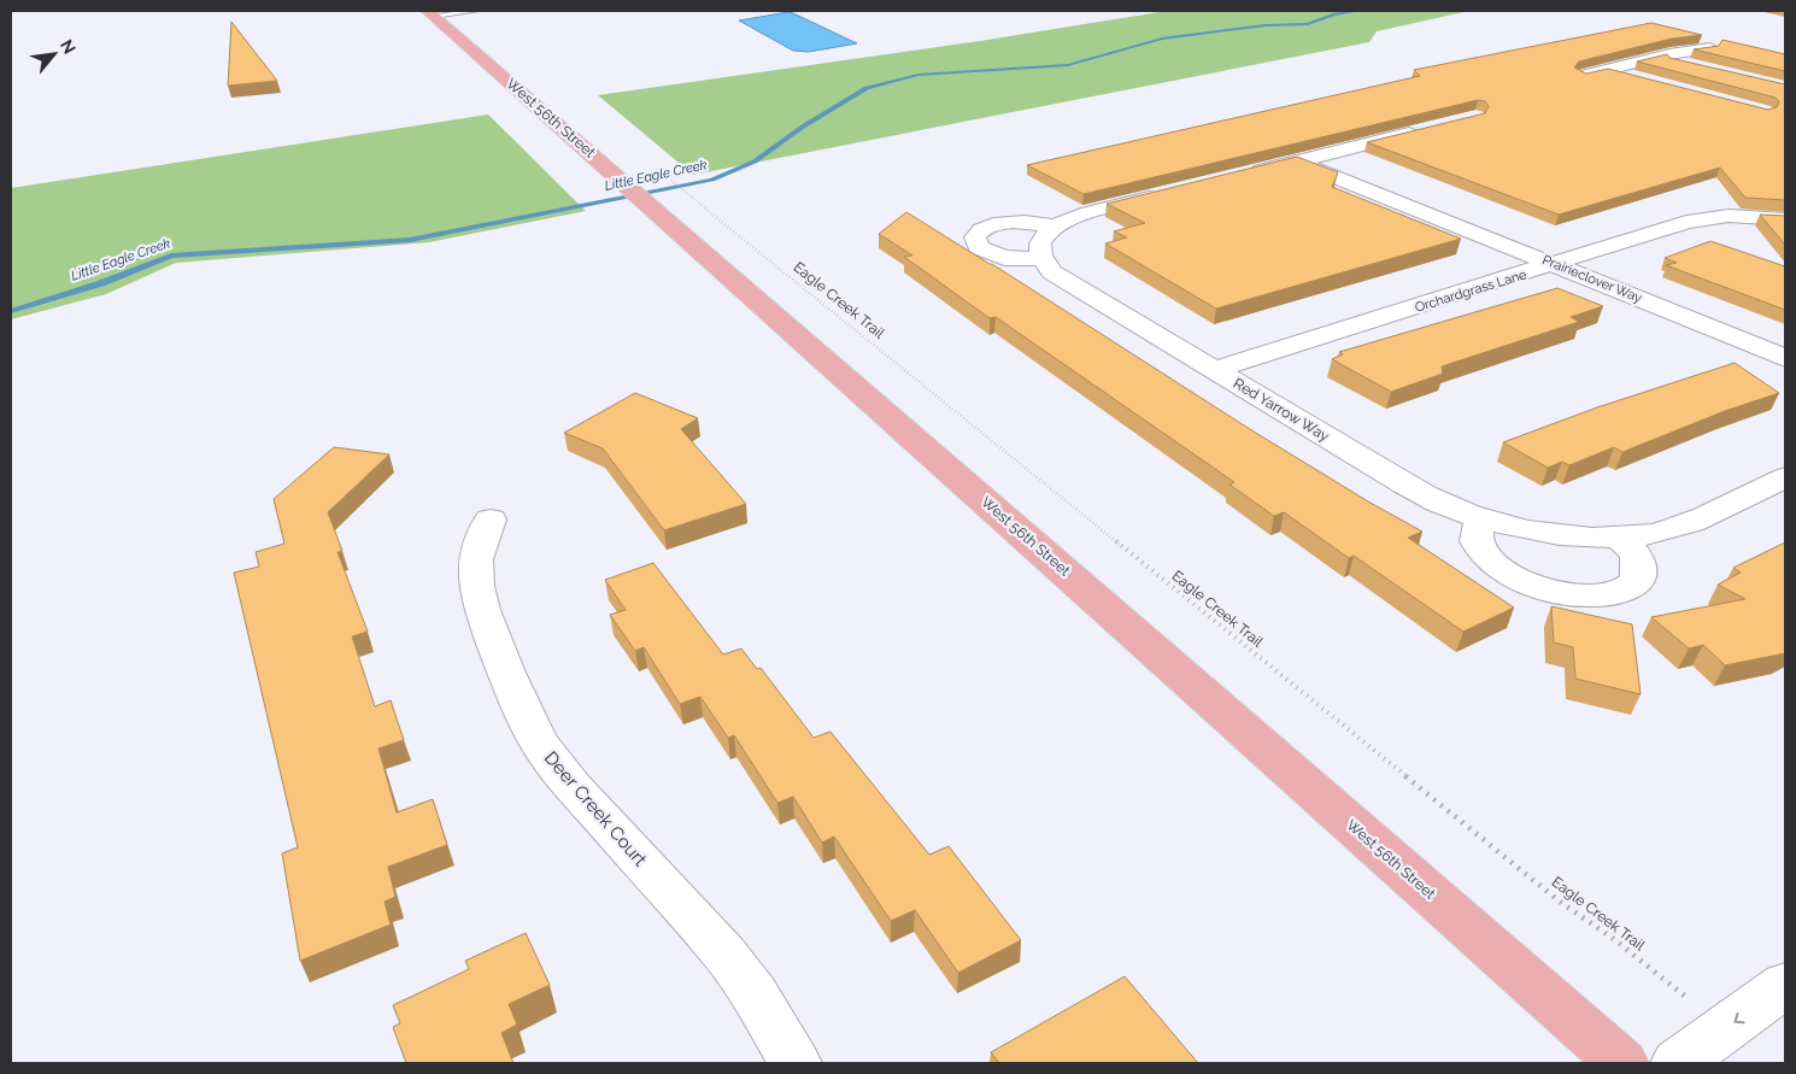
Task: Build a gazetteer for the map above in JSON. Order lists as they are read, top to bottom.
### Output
{
  "streets": {
    "main road": ["West 56th Street"],
    "street": [
      "Prairieclover Way",
      "Orchardgrass Lane",
      "Red Yarrow Way",
      "Deer Creek Court"
    ],
    "path": ["Eagle Creek Trail"]
  },
  "crossings": [
    ["Prairieclover Way", "Orchardgrass Lane"],
    ["Orchardgrass Lane", "Red Yarrow Way"]
  ],
  "water": ["Little Eagle Creek"],
  "north": "top right"
}
